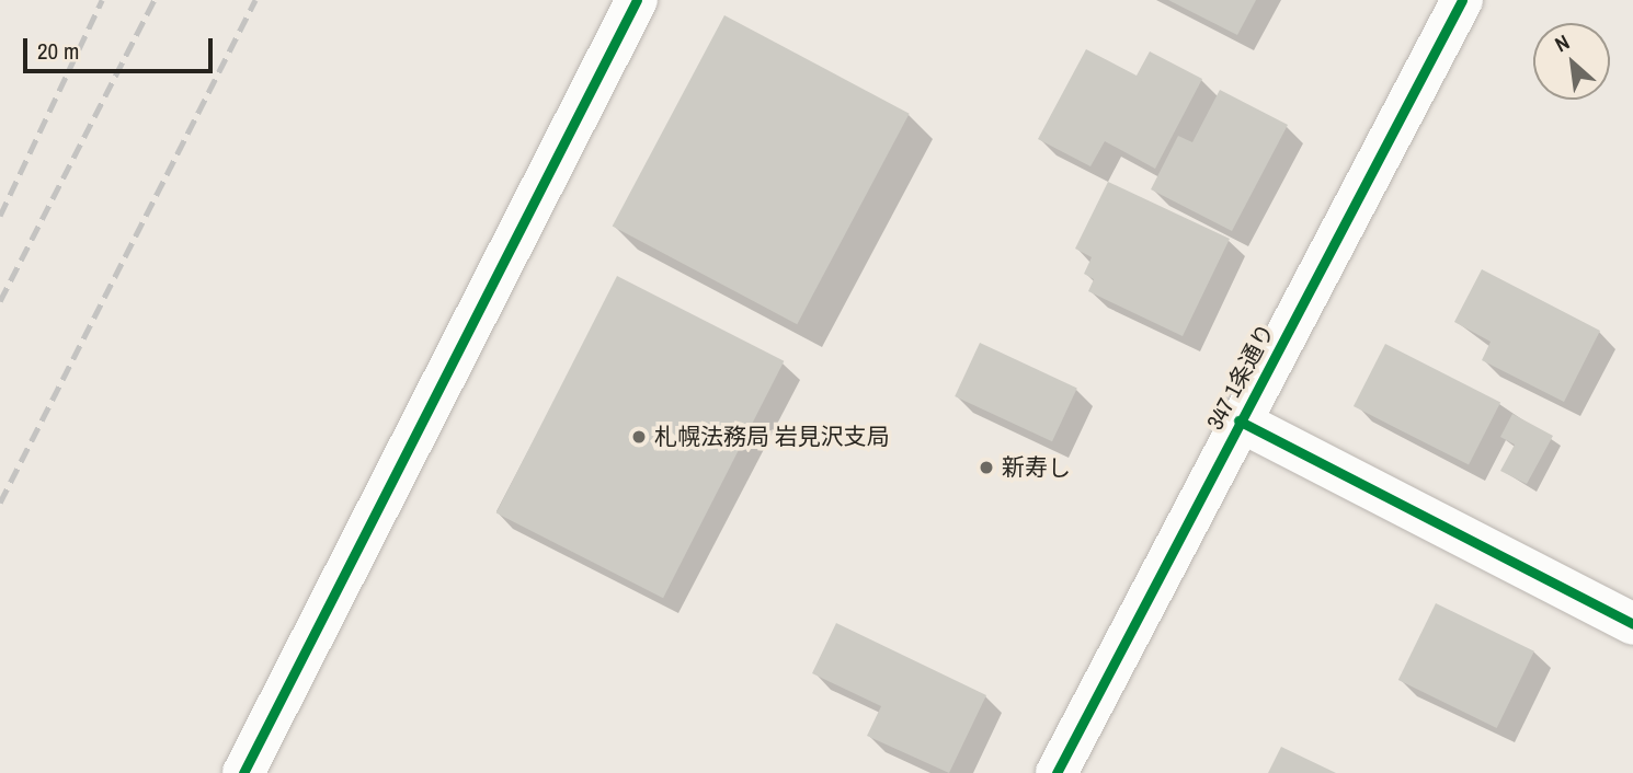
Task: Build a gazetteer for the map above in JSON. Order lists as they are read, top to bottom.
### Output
{
  "streets": {
    "street": ["347 1条通り"]
  },
  "places": ["札幌法務局 岩見沢支局", "新寿し"],
  "scale_bar": "20 m",
  "north": "top left"
}
